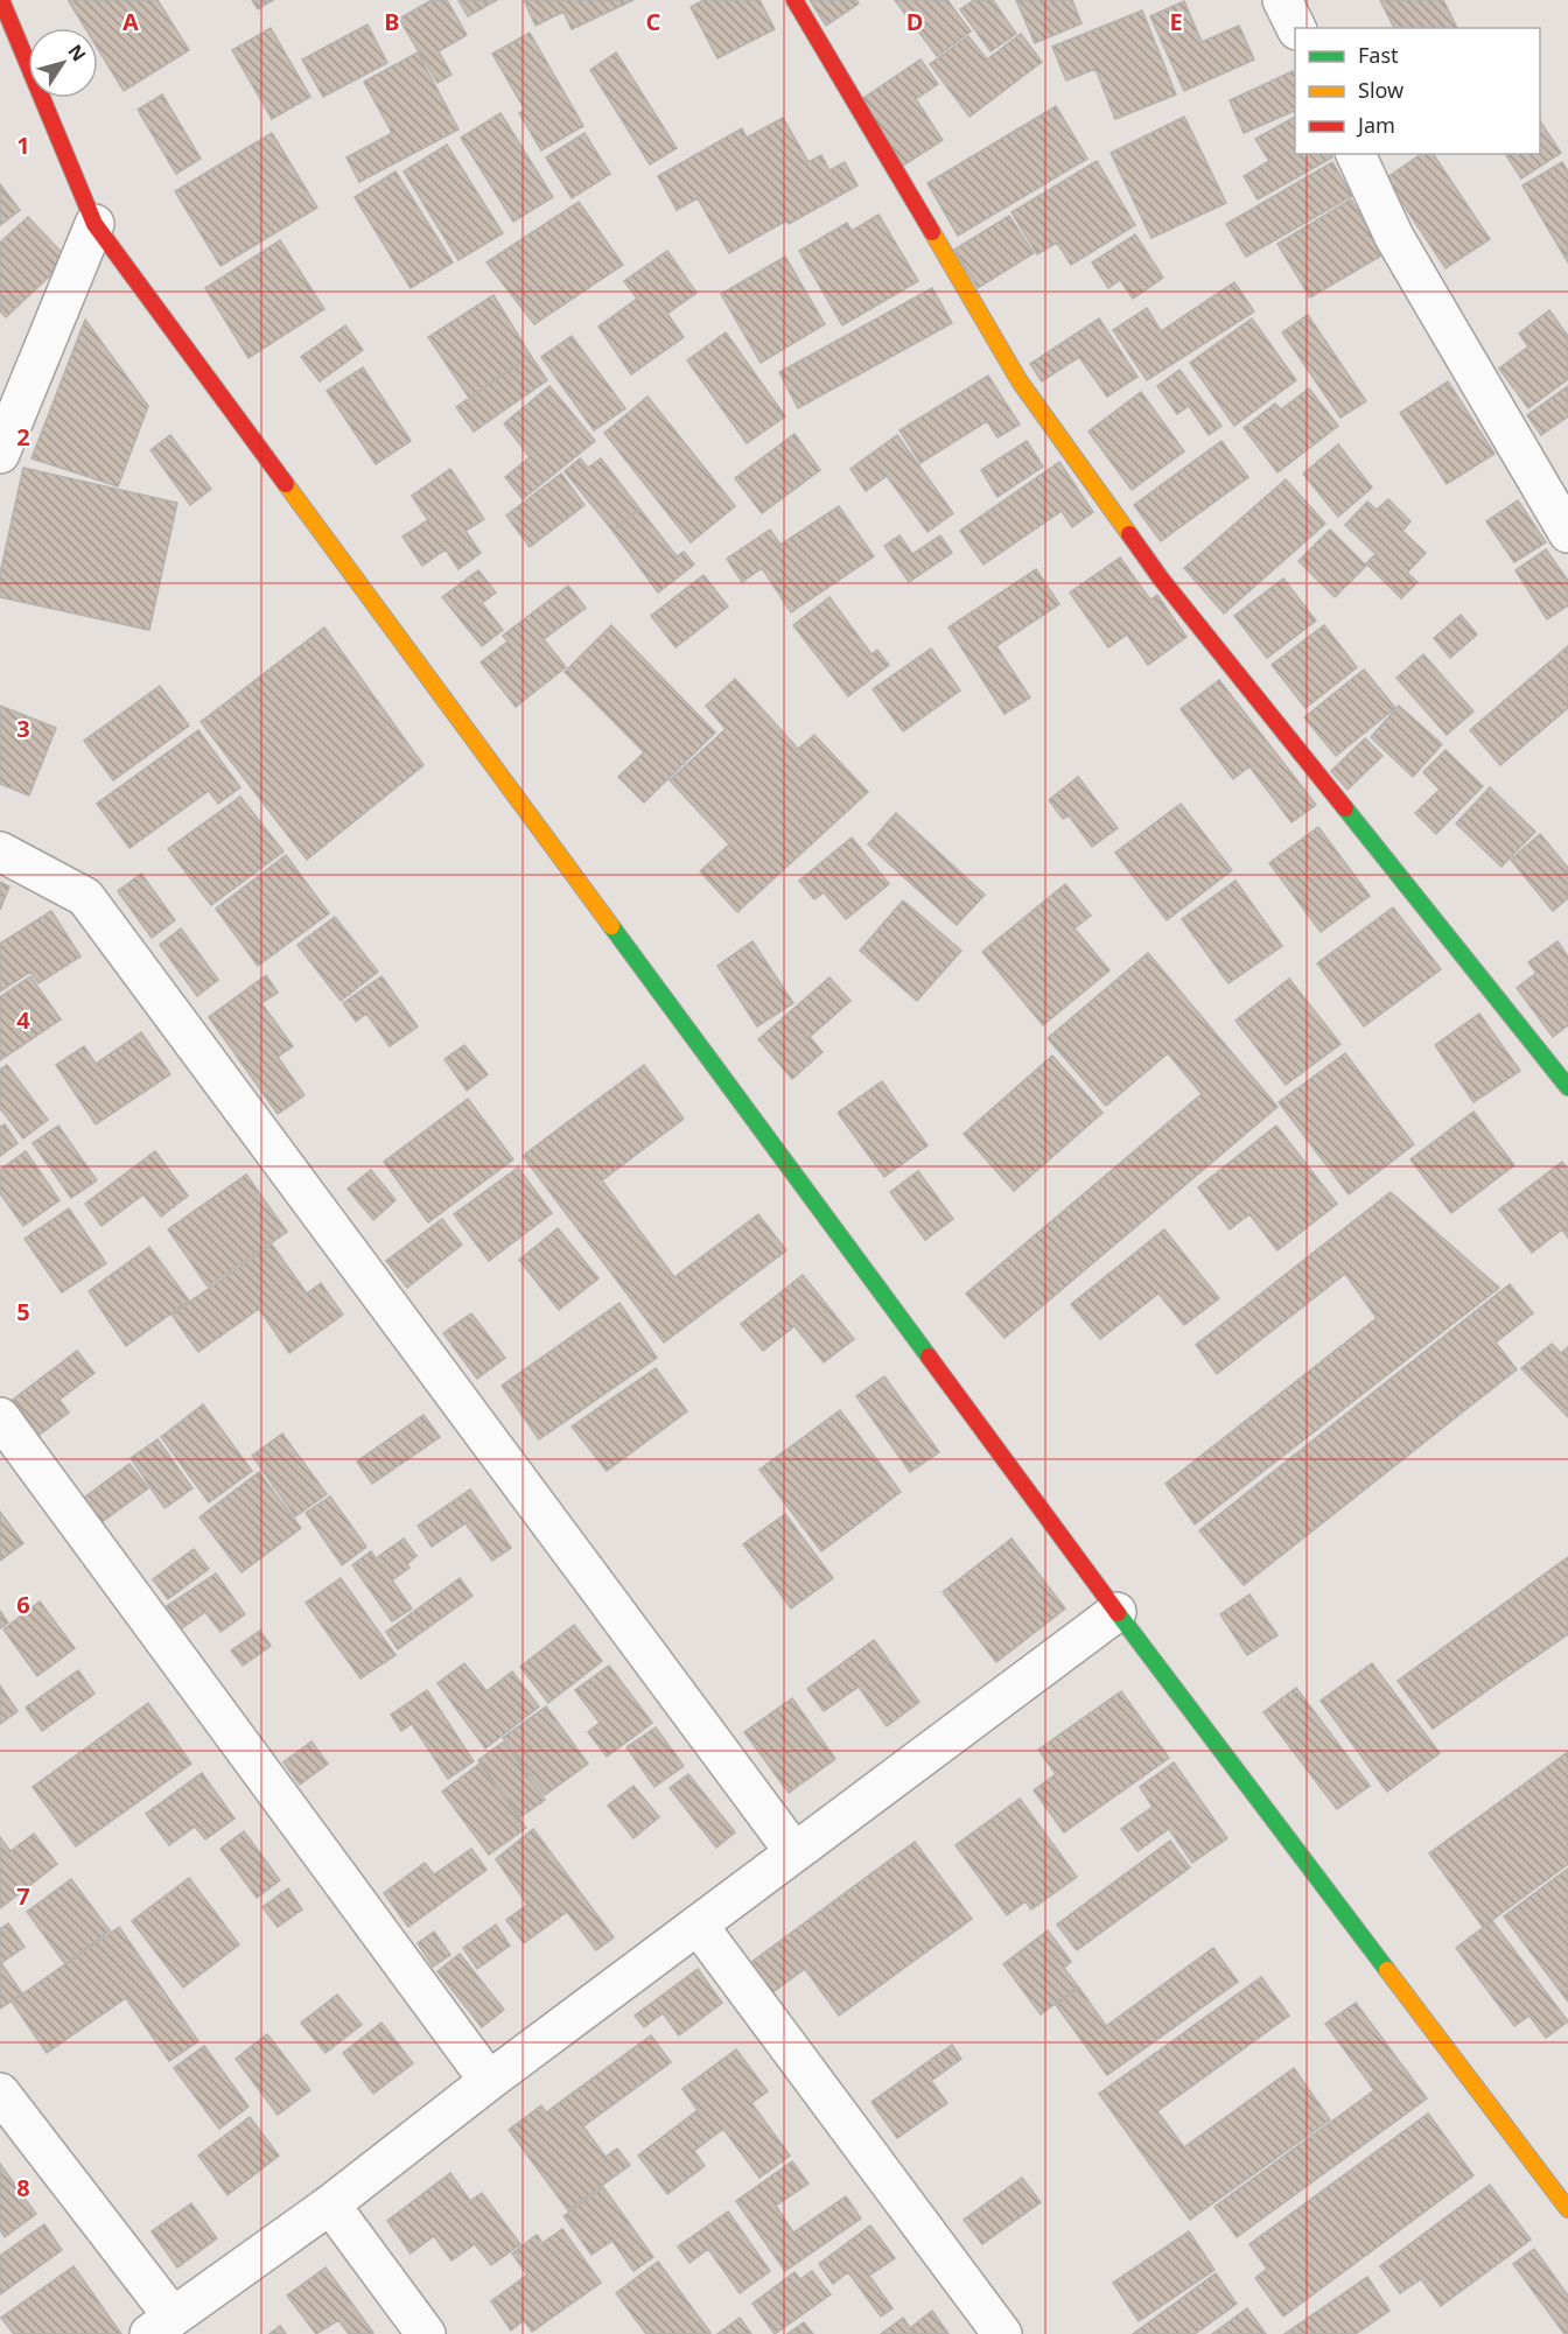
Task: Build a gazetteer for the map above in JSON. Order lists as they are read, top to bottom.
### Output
{
  "legend": ["Fast", "Slow", "Jam"],
  "north": "top right",
  "grid": {
    "columns": [
      "A",
      "B",
      "C",
      "D",
      "E"
    ],
    "rows": [
      "1",
      "2",
      "3",
      "4",
      "5",
      "6",
      "7",
      "8"
    ]
  }
}
